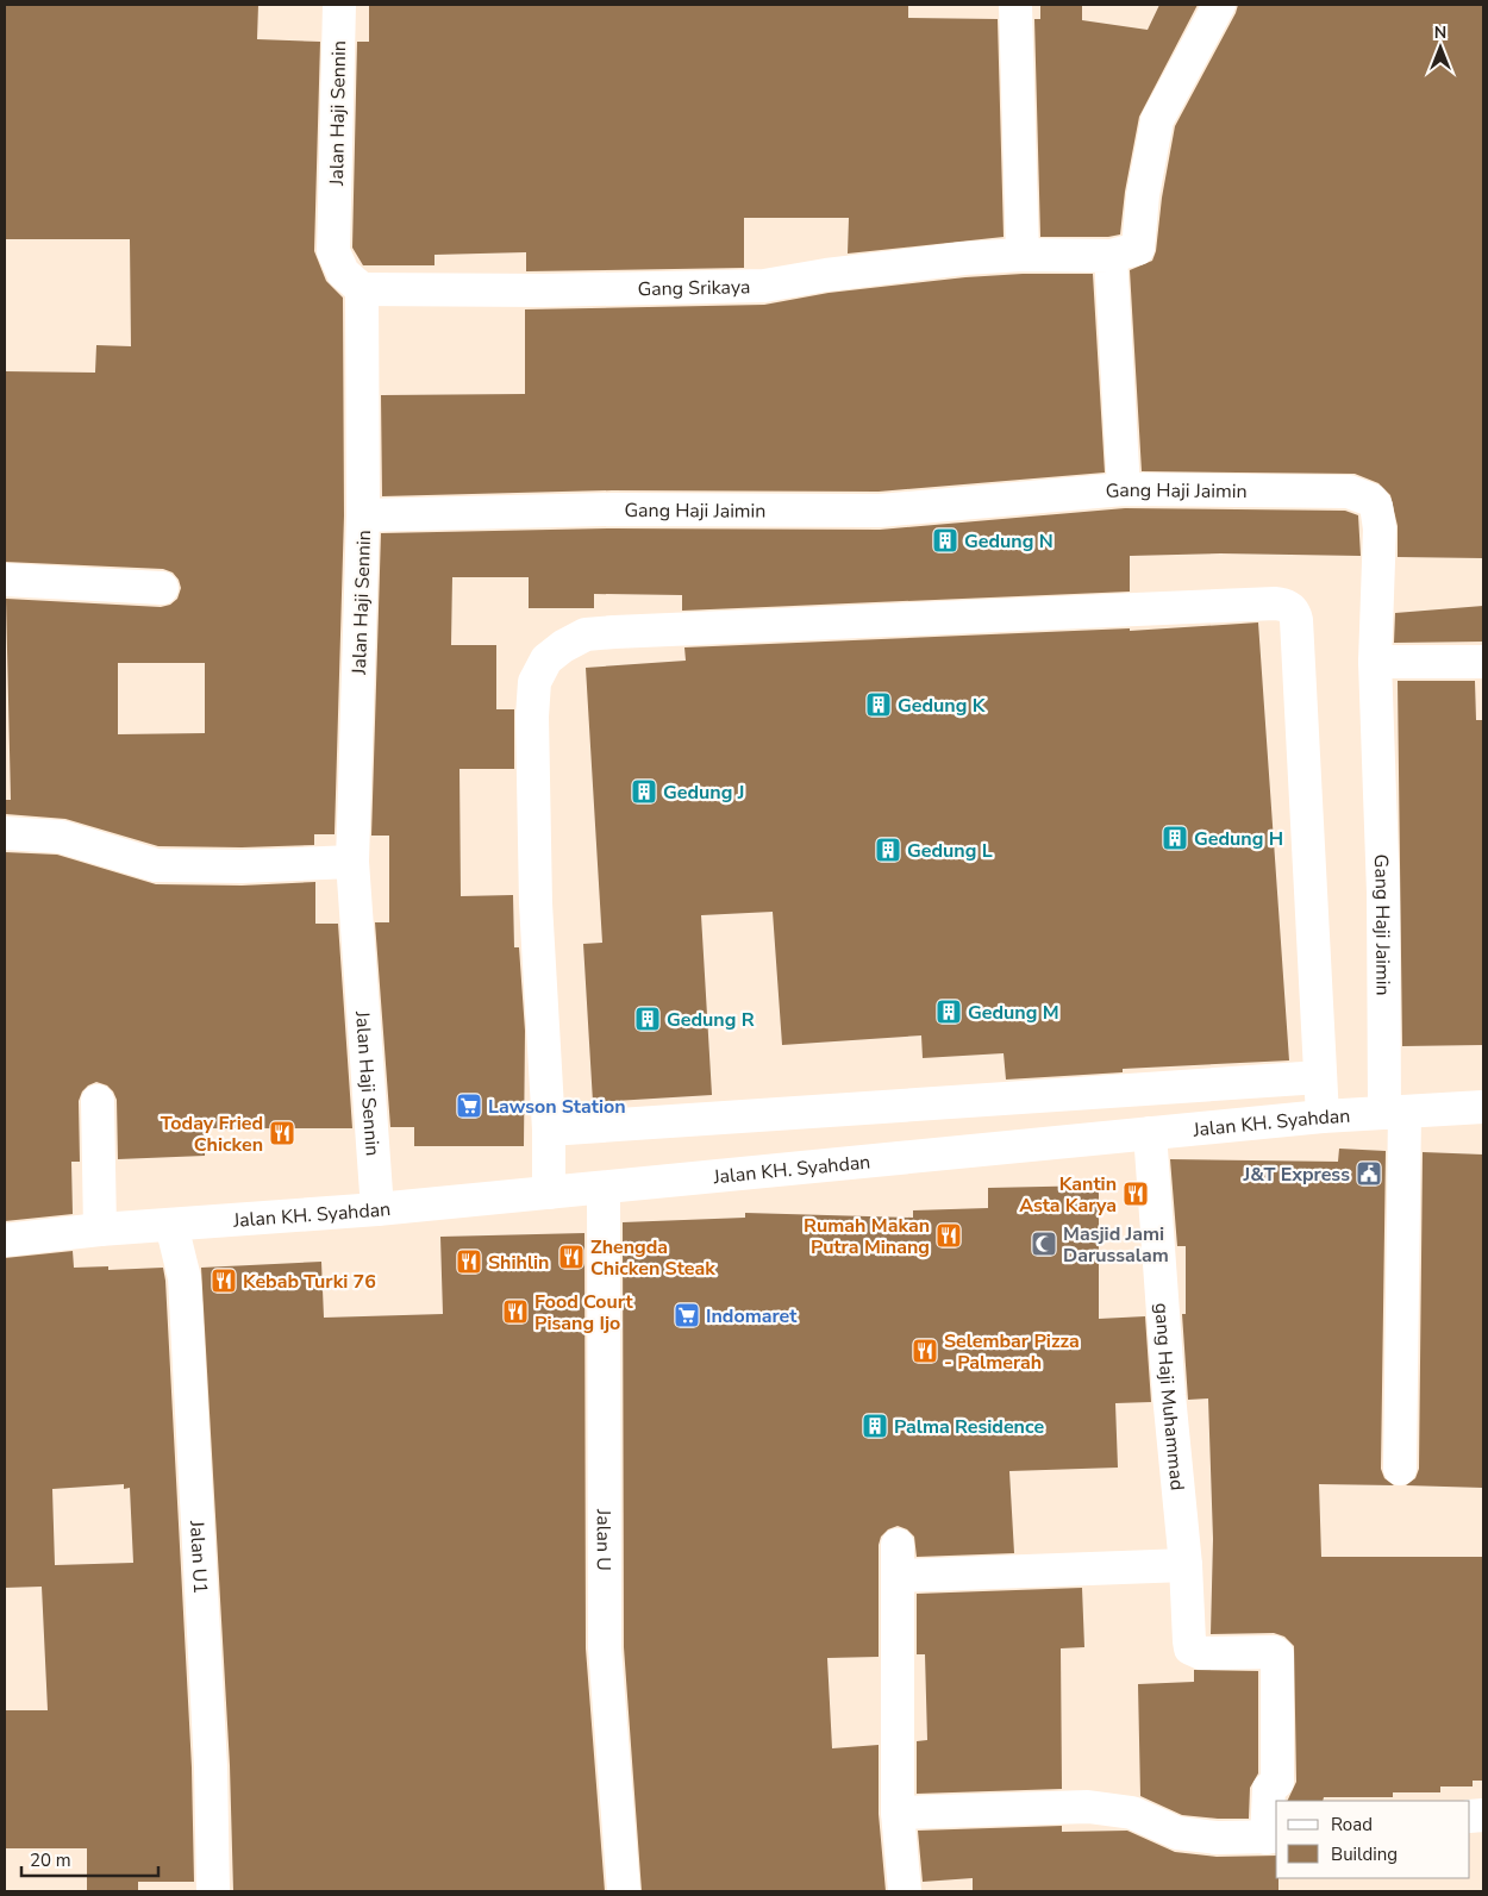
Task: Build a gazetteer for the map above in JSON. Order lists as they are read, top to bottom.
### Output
{
  "streets": {
    "street": [
      "Jalan Haji Sennin",
      "Gang Srikaya",
      "Gang Haji Jaimin",
      "Jalan KH. Syahdan",
      "gang Haji Muhammad",
      "Jalan U",
      "Jalan U1"
    ]
  },
  "crossings": [
    ["Jalan Haji Sennin", "Gang Srikaya"],
    ["Jalan Haji Sennin", "Gang Haji Jaimin"],
    ["Jalan Haji Sennin", "Jalan KH. Syahdan"],
    ["Gang Haji Jaimin", "Jalan KH. Syahdan"],
    ["Jalan KH. Syahdan", "gang Haji Muhammad"],
    ["Jalan KH. Syahdan", "Jalan U"],
    ["Jalan KH. Syahdan", "Jalan U1"]
  ],
  "places": {
    "building": [
      "Gedung N",
      "Gedung K",
      "Gedung J",
      "Gedung H",
      "Gedung L",
      "Gedung M",
      "Gedung R",
      "Palma Residence"
    ],
    "supermarket": ["Lawson Station", "Indomaret"],
    "restaurant": [
      "Today Fried Chicken",
      "Kantin Asta Karya",
      "Rumah Makan Putra Minang",
      "Zhengda Chicken Steak",
      "Shihlin",
      "Kebab Turki 76",
      "Food Court Pisang Ijo",
      "Selembar Pizza - Palmerah"
    ],
    "public building": ["J&T Express"],
    "mosque": ["Masjid Jami Darussalam"]
  },
  "legend": ["Road", "Building"],
  "scale_bar": "20 m",
  "north": "top"
}
